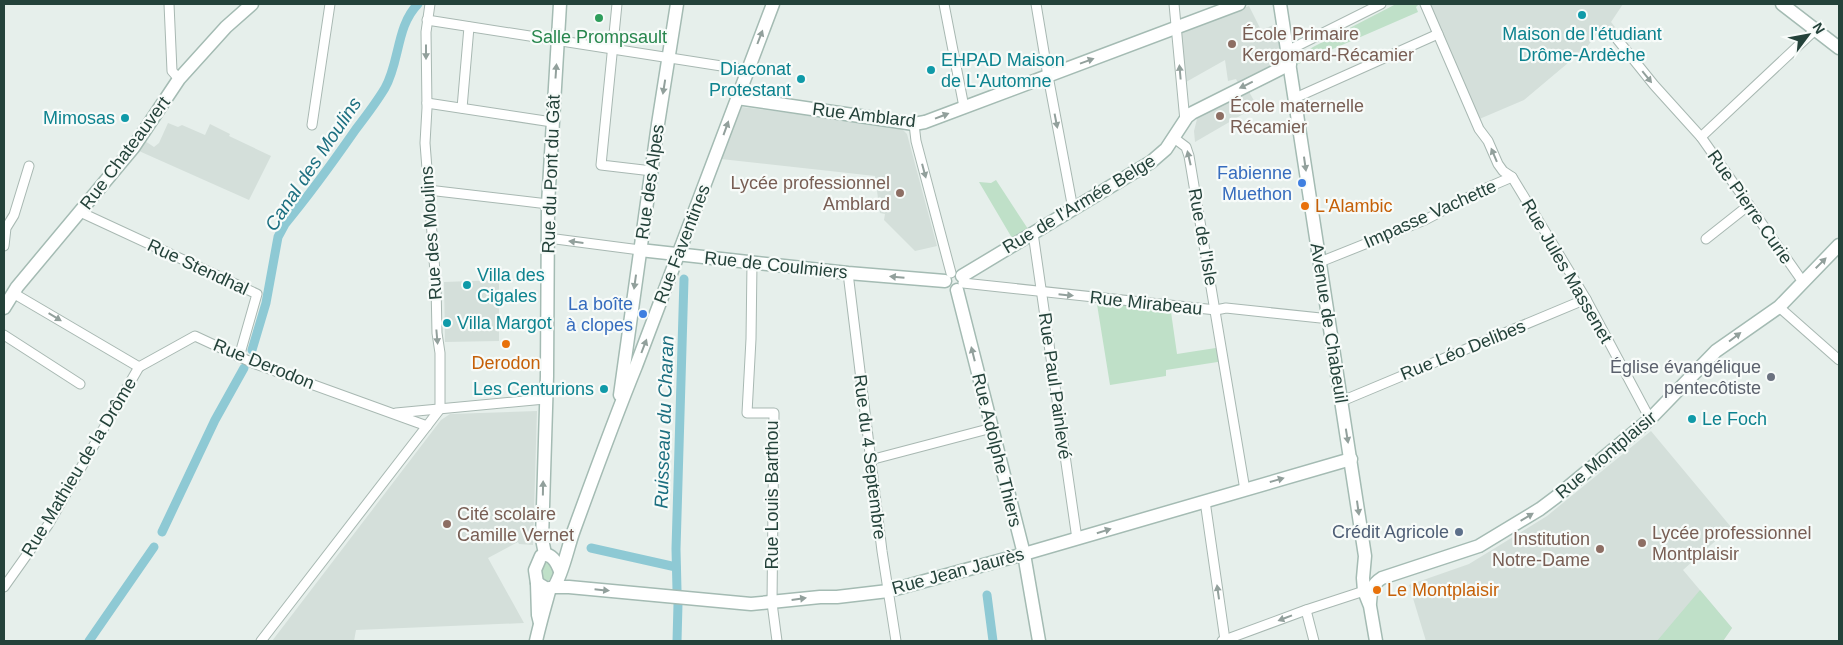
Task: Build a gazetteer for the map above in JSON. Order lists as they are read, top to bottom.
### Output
{
  "streets": {
    "street": [
      "Rue Amblard",
      "Rue Chateauvert",
      "Rue du Pont du Gât",
      "Rue des Alpes",
      "Rue de l'Armée Belge",
      "Rue Pierre Curie",
      "Impasse Vachette",
      "Rue des Moulins",
      "Rue de l'Isle",
      "Rue Faventines",
      "Rue de Coulmiers",
      "Rue Stendhal",
      "Rue Jules Massenet",
      "Rue Mirabeau",
      "Avenue de Chabeuil",
      "Rue Léo Delibes",
      "Rue Derodon",
      "Rue Paul Painlevé",
      "Rue Adolphe Thiers",
      "Rue Montplaisir",
      "Rue du 4 Septembre",
      "Rue Mathieu de la Drôme",
      "Rue Louis Barthou",
      "Rue Jean Jaurès"
    ]
  },
  "crossings": [
    ["Rue Amblard", "Rue Faventines"],
    ["Rue Chateauvert", "Rue Stendhal"],
    ["Rue Chateauvert", "Rue Mathieu de la Drôme"],
    ["Rue du Pont du Gât", "Rue Faventines"],
    ["Rue du Pont du Gât", "Rue de Coulmiers"],
    ["Rue du Pont du Gât", "Rue Derodon"],
    ["Rue du Pont du Gât", "Rue Jean Jaurès"],
    ["Rue des Alpes", "Rue Faventines"],
    ["Rue des Alpes", "Rue de Coulmiers"],
    ["Rue de l'Armée Belge", "Rue de l'Isle"],
    ["Rue de l'Armée Belge", "Rue de Coulmiers"],
    ["Rue de l'Armée Belge", "Rue Mirabeau"],
    ["Rue de l'Armée Belge", "Avenue de Chabeuil"],
    ["Rue de l'Armée Belge", "Rue Paul Painlevé"],
    ["Rue de l'Armée Belge", "Rue Adolphe Thiers"],
    ["Rue Pierre Curie", "Rue Montplaisir"],
    ["Impasse Vachette", "Rue Jules Massenet"],
    ["Impasse Vachette", "Avenue de Chabeuil"],
    ["Rue des Moulins", "Rue Derodon"],
    ["Rue de l'Isle", "Rue Mirabeau"],
    ["Rue de l'Isle", "Rue Jean Jaurès"],
    ["Rue Faventines", "Rue de Coulmiers"],
    ["Rue Faventines", "Rue Jean Jaurès"],
    ["Rue de Coulmiers", "Rue Mirabeau"],
    ["Rue de Coulmiers", "Rue Adolphe Thiers"],
    ["Rue de Coulmiers", "Rue du 4 Septembre"],
    ["Rue de Coulmiers", "Rue Louis Barthou"],
    ["Rue Stendhal", "Rue Derodon"],
    ["Rue Jules Massenet", "Rue Léo Delibes"],
    ["Rue Jules Massenet", "Rue Montplaisir"],
    ["Rue Mirabeau", "Avenue de Chabeuil"],
    ["Rue Mirabeau", "Rue Paul Painlevé"],
    ["Rue Mirabeau", "Rue Adolphe Thiers"],
    ["Avenue de Chabeuil", "Rue Léo Delibes"],
    ["Avenue de Chabeuil", "Rue Jean Jaurès"],
    ["Rue Derodon", "Rue Mathieu de la Drôme"],
    ["Rue Paul Painlevé", "Rue Jean Jaurès"],
    ["Rue Adolphe Thiers", "Rue Jean Jaurès"],
    ["Rue du 4 Septembre", "Rue Jean Jaurès"],
    ["Rue Louis Barthou", "Rue Jean Jaurès"]
  ],
  "one_way": [
    "Rue Amblard",
    "Rue des Alpes",
    "Rue des Moulins",
    "Rue de l'Isle",
    "Rue Faventines",
    "Rue de Coulmiers",
    "Rue Mirabeau",
    "Avenue de Chabeuil",
    "Rue Adolphe Thiers",
    "Rue Montplaisir",
    "Rue Jean Jaurès"
  ],
  "water": ["Canal des Moulins", "Ruisseau du Charan"],
  "places": [
    "Maison de l'étudiant Drôme-Ardèche",
    "Salle Prompsault",
    "École Primaire Kergomard-Récamier",
    "EHPAD Maison de L'Automne",
    "Diaconat Protestant",
    "École maternelle Récamier",
    "Mimosas",
    "Fabienne Muethon",
    "Lycée professionnel Amblard",
    "L'Alambic",
    "Villa des Cigales",
    "La boîte à clopes",
    "Villa Margot",
    "Derodon",
    "Église évangélique pentecôtiste",
    "Les Centurions",
    "Le Foch",
    "Cité scolaire Camille Vernet",
    "Crédit Agricole",
    "Lycée professionnel Montplaisir",
    "Institution Notre-Dame",
    "Le Montplaisir"
  ],
  "north": "top right"
}
